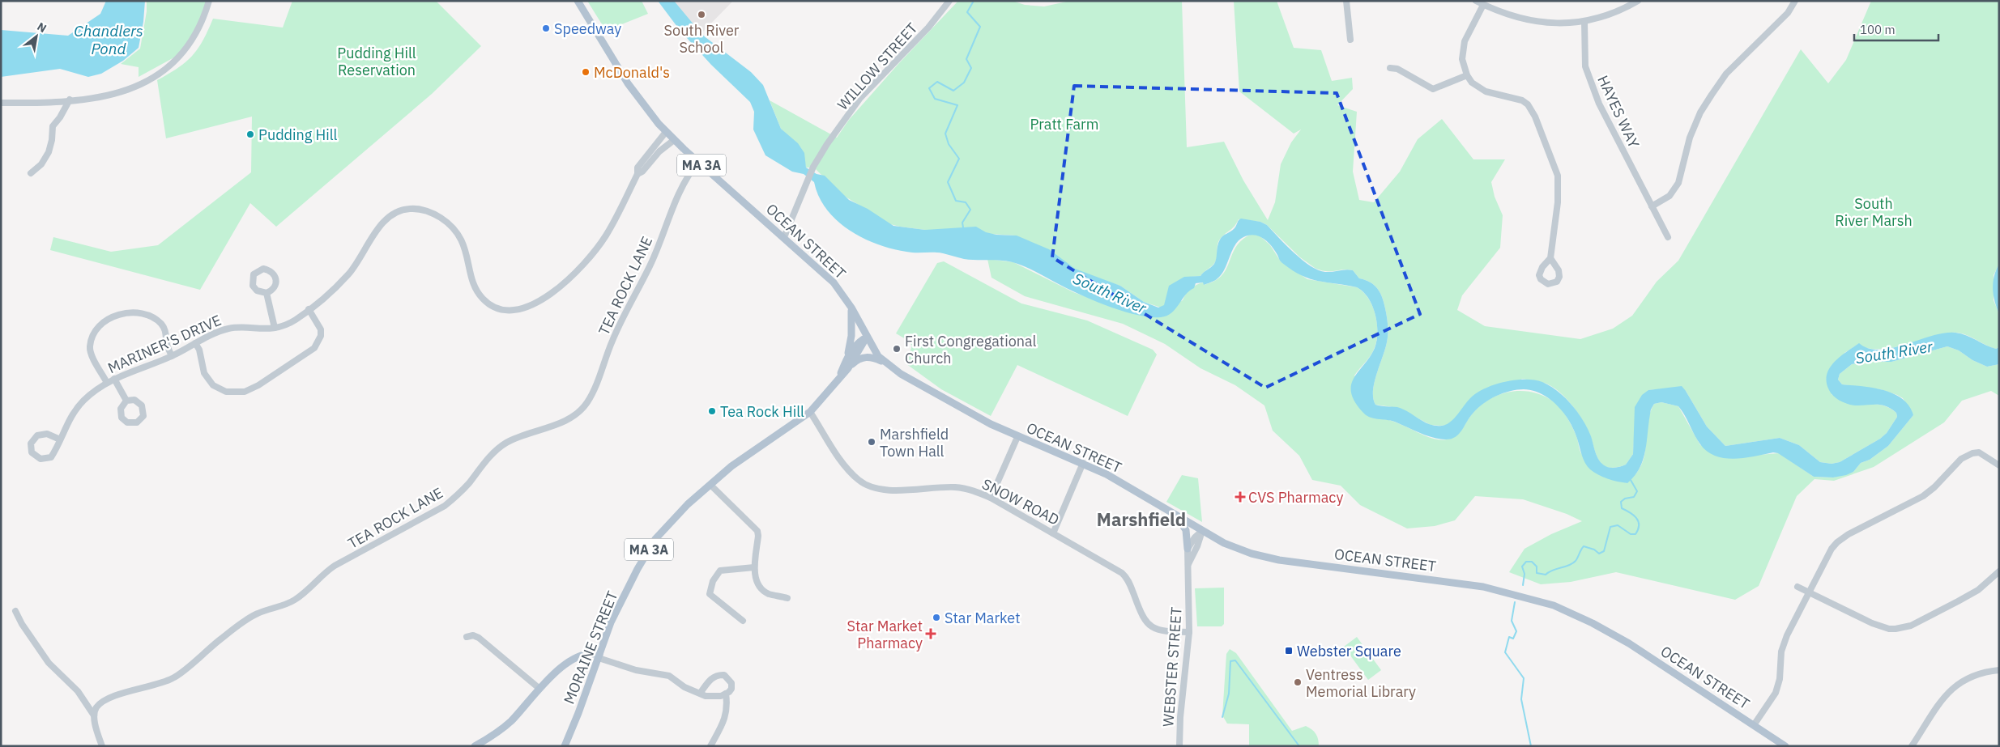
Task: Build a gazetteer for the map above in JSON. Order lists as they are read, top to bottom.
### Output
{
  "streets": {
    "main road": ["MA 3A", "OCEAN STREET", "MORAINE STREET"],
    "street": [
      "WILLOW STREET",
      "HAYES WAY",
      "TEA ROCK LANE",
      "MARINER'S DRIVE",
      "SNOW ROAD",
      "WEBSTER STREET"
    ]
  },
  "crossings": [
    ["WILLOW STREET", "OCEAN STREET"],
    ["MA 3A", "OCEAN STREET"],
    ["MA 3A", "MORAINE STREET"],
    ["OCEAN STREET", "TEA ROCK LANE"],
    ["OCEAN STREET", "MARINER'S DRIVE"],
    ["OCEAN STREET", "MORAINE STREET"],
    ["OCEAN STREET", "WEBSTER STREET"],
    ["SNOW ROAD", "MORAINE STREET"],
    ["SNOW ROAD", "WEBSTER STREET"]
  ],
  "districts": ["Marshfield"],
  "water": ["Chandlers Pond", "South River"],
  "parks": ["Pudding Hill Reservation", "Pratt Farm", "South River Marsh"],
  "places": {
    "other": [
      "South River School",
      "Speedway",
      "McDonald's",
      "Pudding Hill",
      "First Congregational Church",
      "Tea Rock Hill",
      "Marshfield Town Hall",
      "Star Market",
      "Ventress Memorial Library"
    ],
    "health": ["CVS Pharmacy", "Star Market Pharmacy"],
    "transit": ["Webster Square"]
  },
  "scale_bar": "100 m",
  "north": "top right"
}
